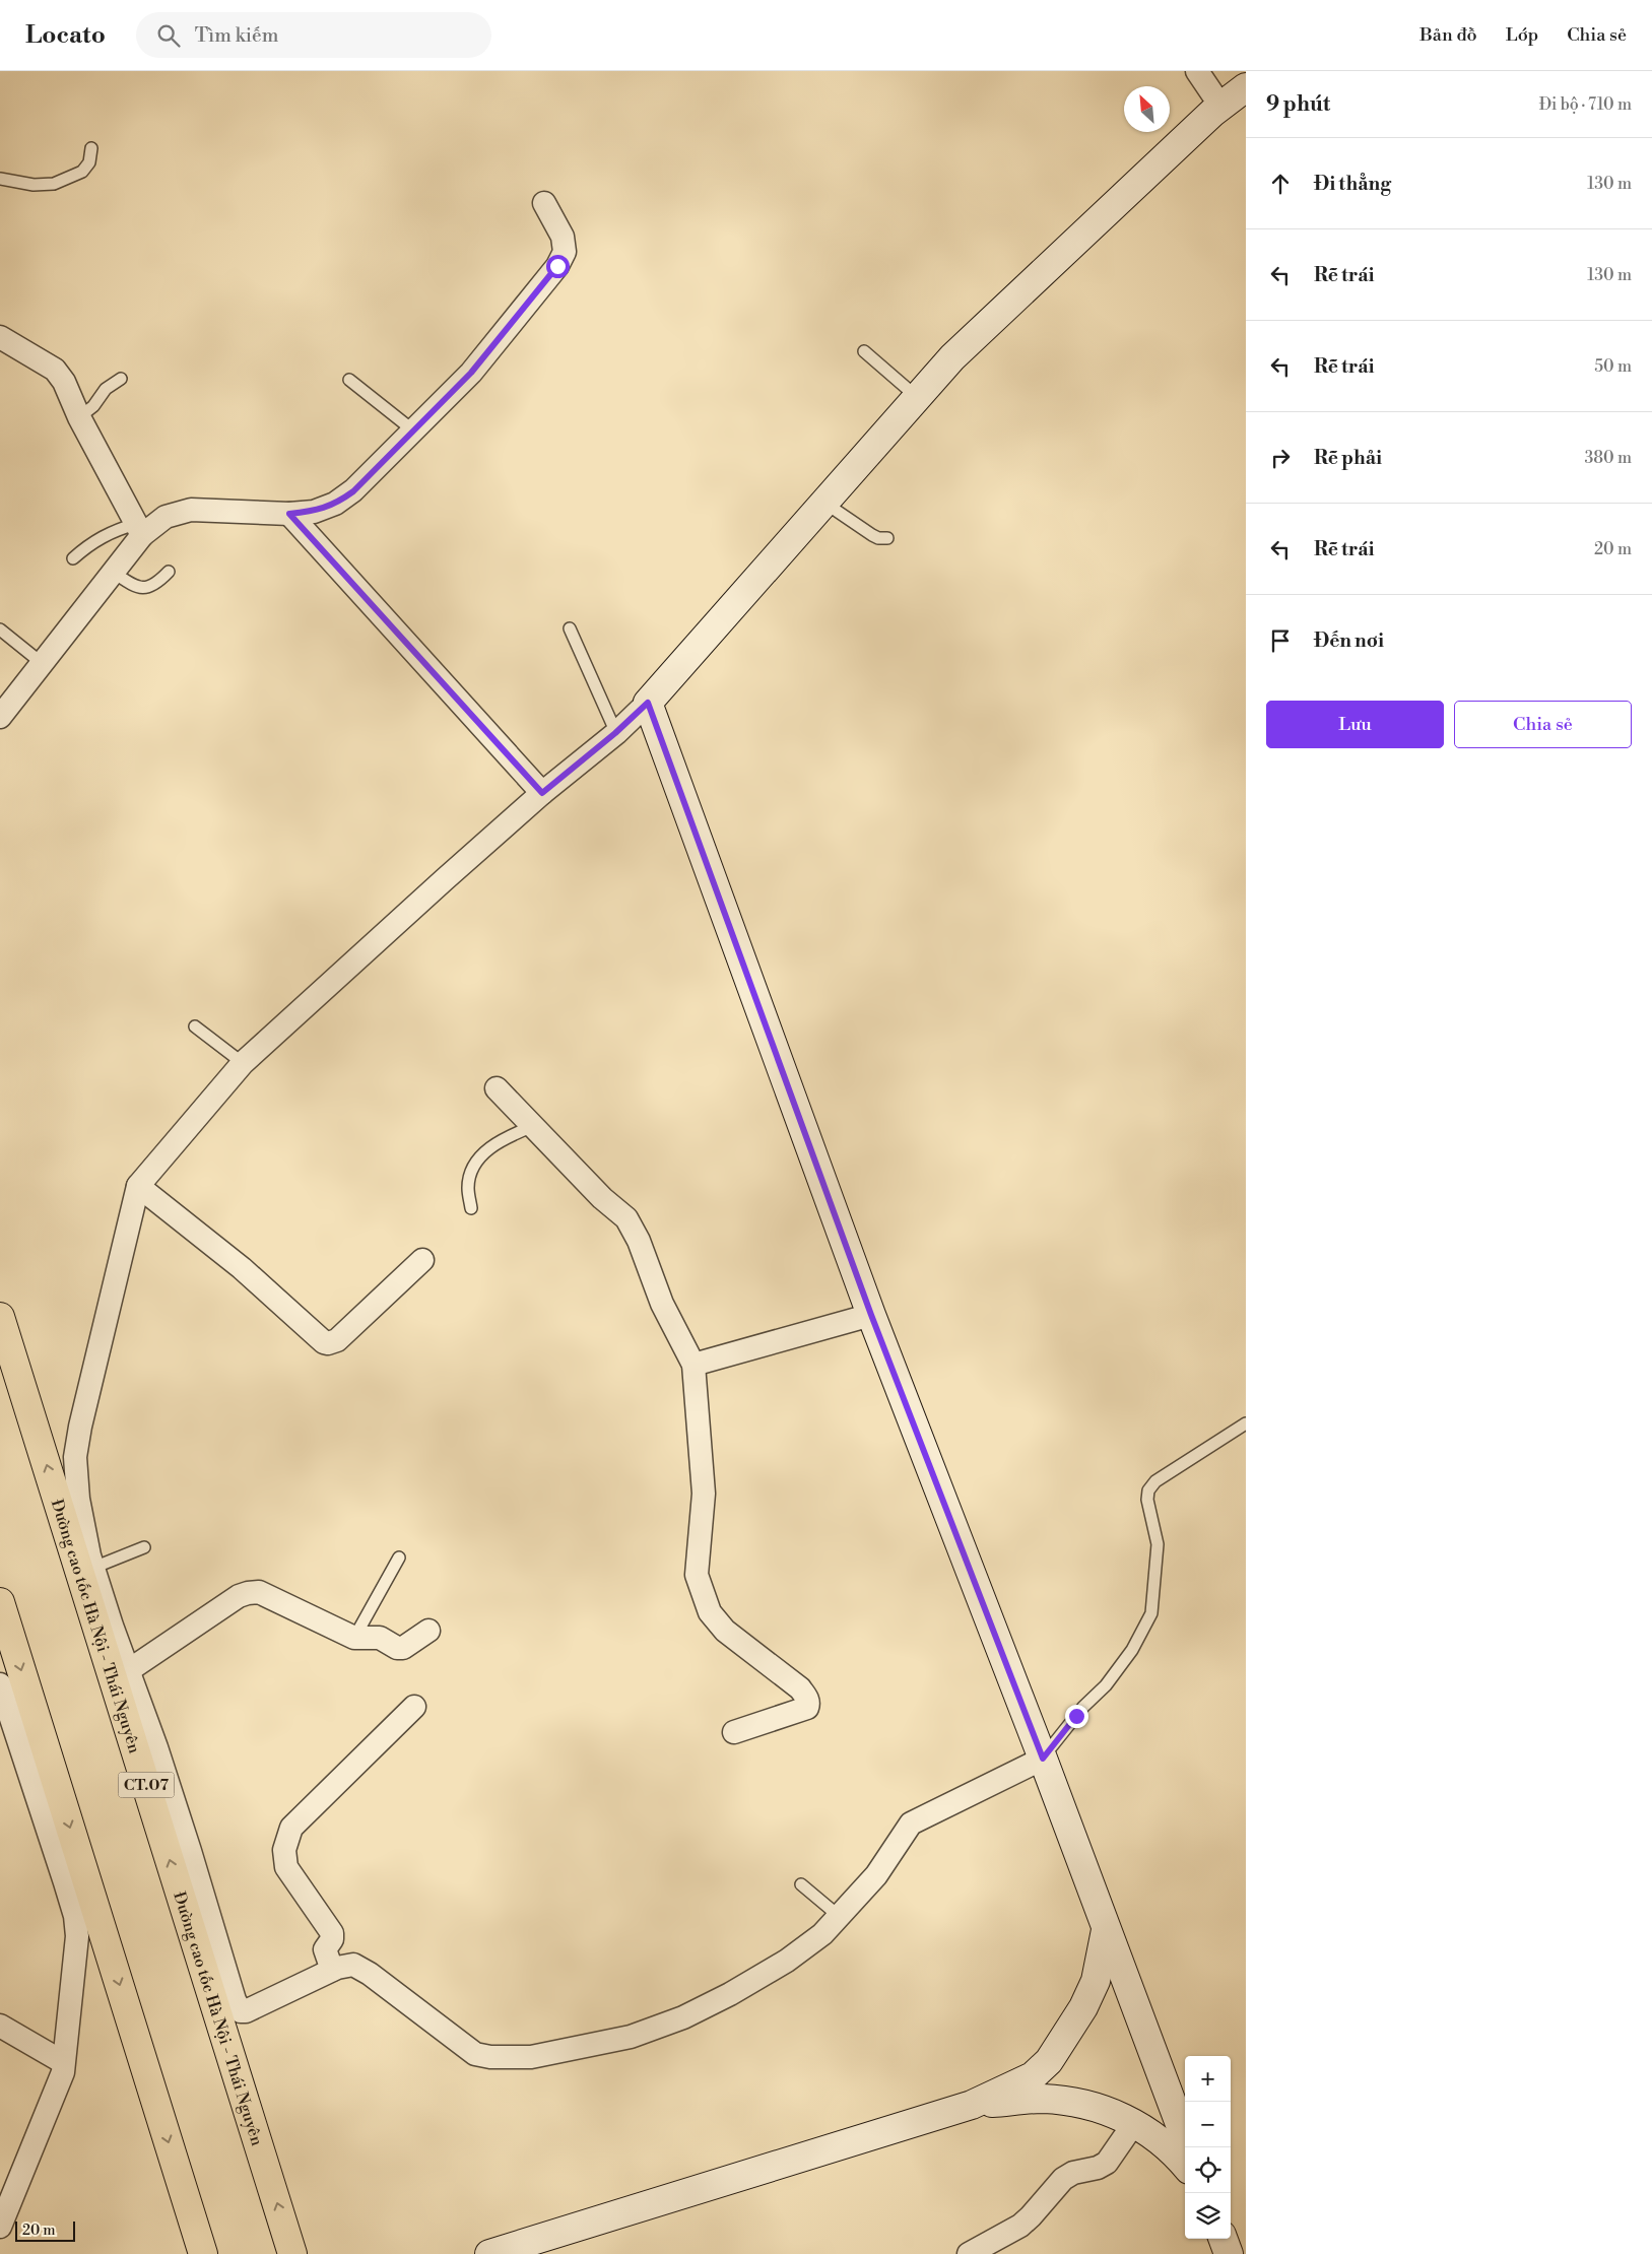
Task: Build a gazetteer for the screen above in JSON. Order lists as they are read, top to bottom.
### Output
{
  "streets": {
    "highway": ["Đường cao tốc Hà Nội - Thái Nguyên", "CT.07"]
  },
  "scale_bar": "20 m",
  "north": "top left",
  "page": {
    "header": "Locato",
    "search": "Tìm kiếm",
    "nav": ["Bản đồ", "Lớp", "Chia sẻ"],
    "heading": ["9 phút", "Đi bộ · 710 m"],
    "list": [
      ["Đi thẳng", "130 m"],
      ["Rẽ trái", "130 m"],
      ["Rẽ trái", "50 m"],
      ["Rẽ phải", "380 m"],
      ["Rẽ trái", "20 m"],
      "Đến nơi"
    ],
    "buttons": ["Lưu", "Chia sẻ"],
    "map_buttons": ["+", "−"],
    "scale": "20 m"
  }
}
